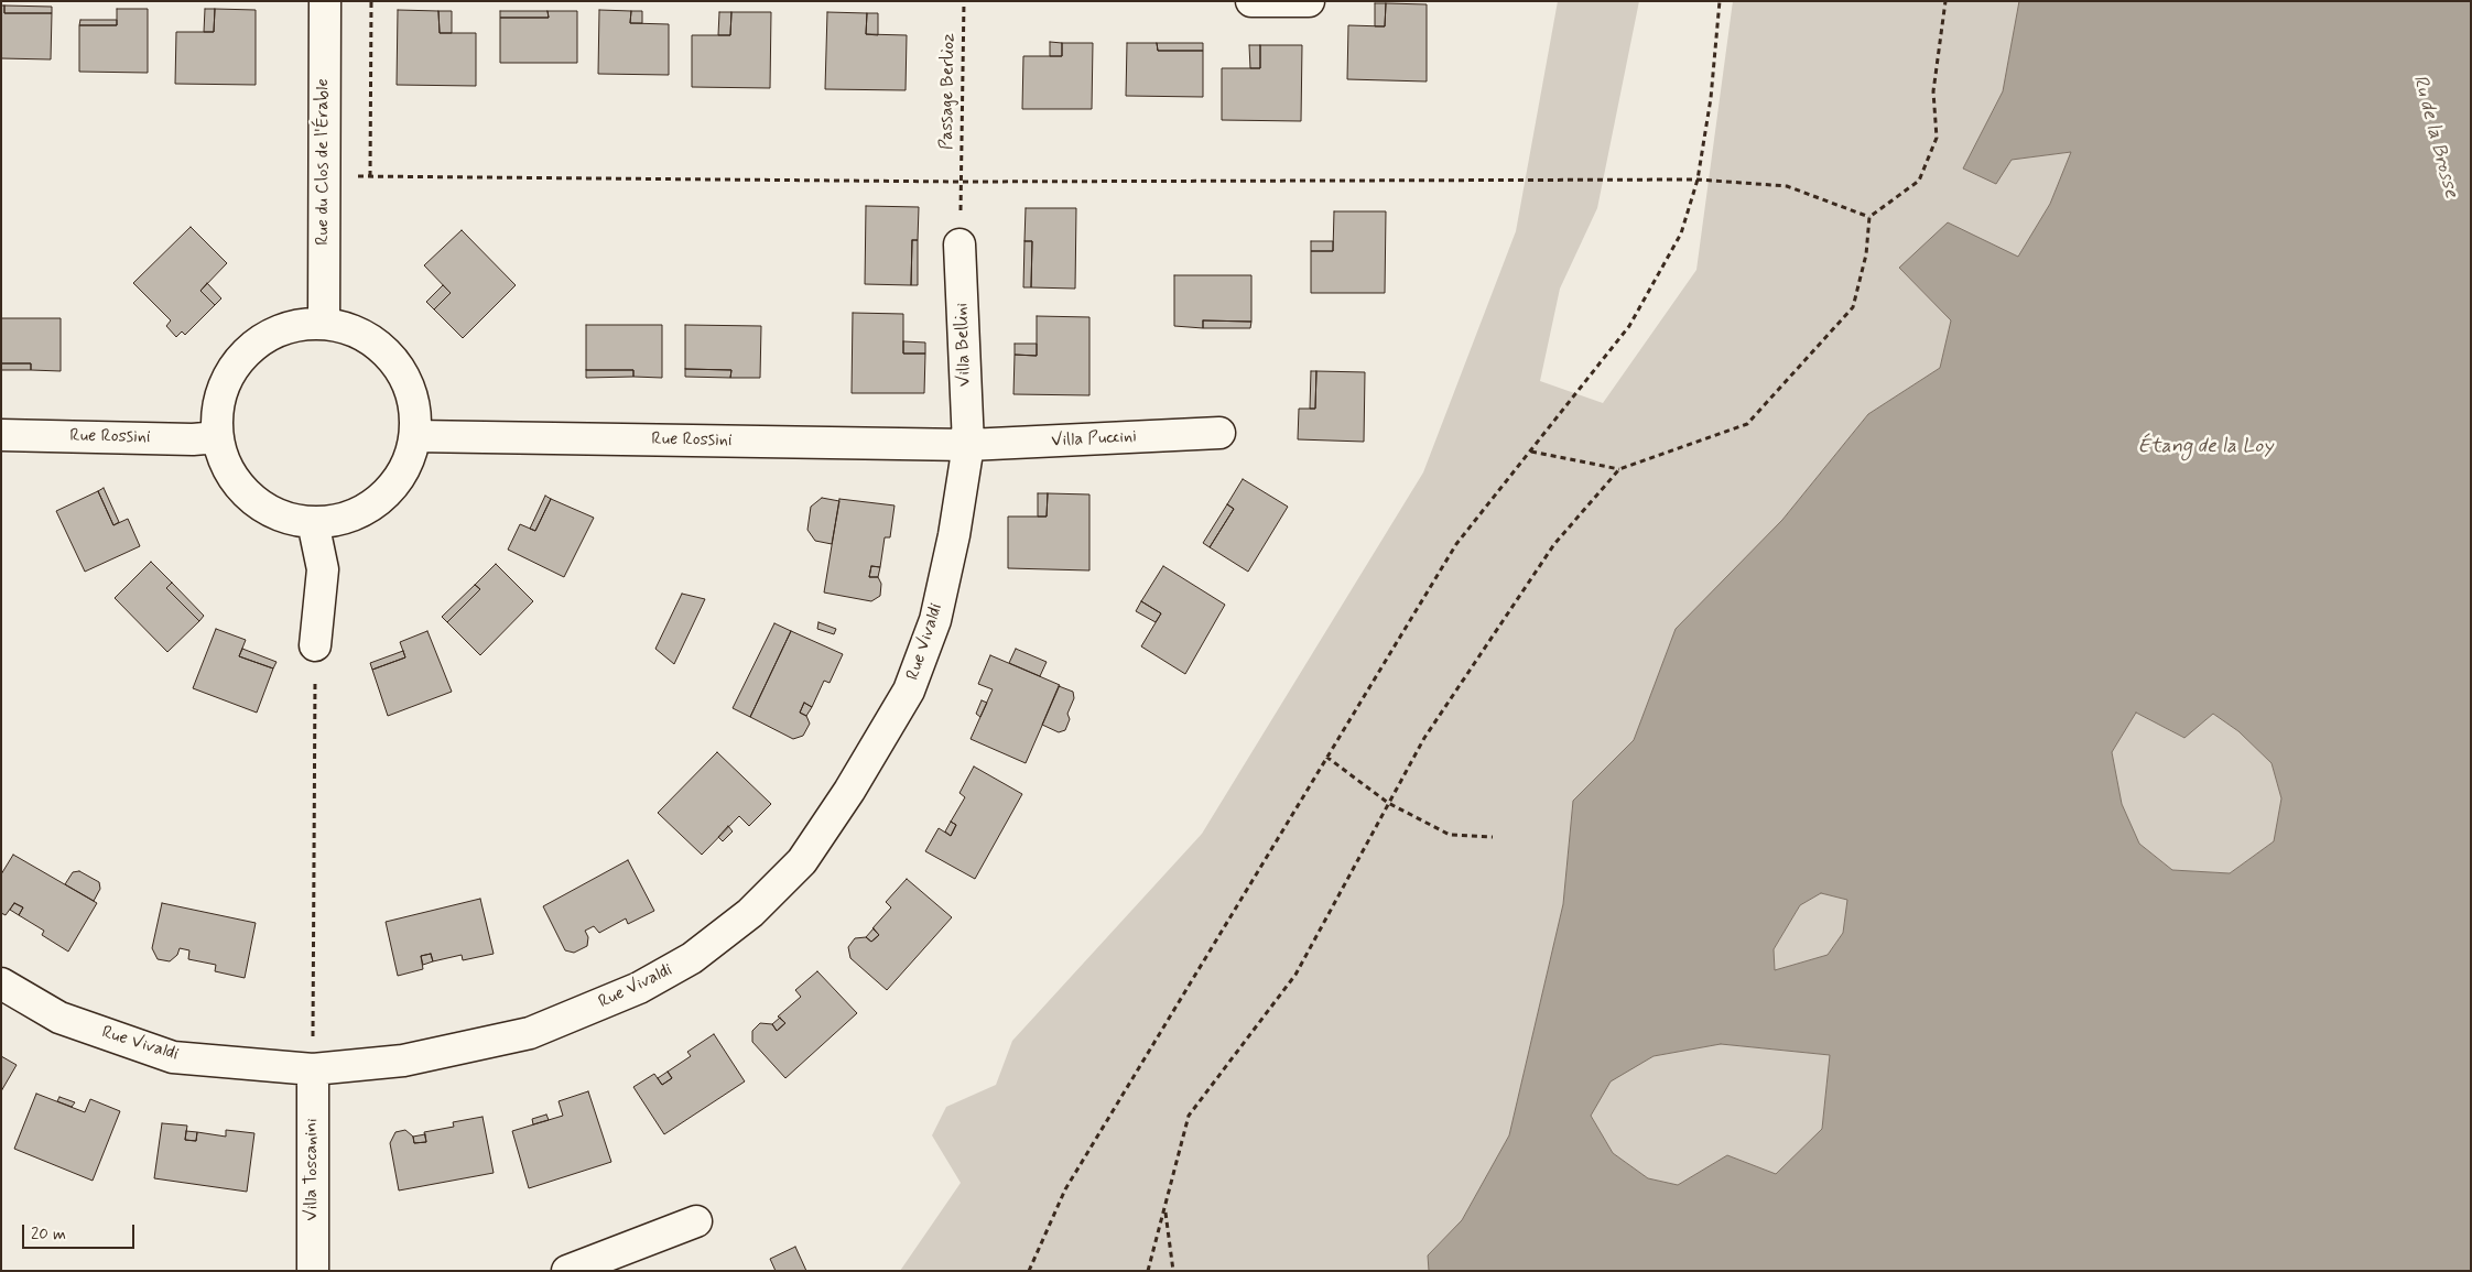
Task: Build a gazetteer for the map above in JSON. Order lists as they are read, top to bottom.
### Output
{
  "streets": {
    "street": [
      "Rue du Clos de l'Érable",
      "Villa Bellini",
      "Rue Rossini",
      "Villa Puccini",
      "Rue Vivaldi",
      "Villa Toscanini"
    ],
    "path": ["Passage Berlioz"]
  },
  "crossings": [
    ["Villa Bellini", "Rue Rossini"],
    ["Villa Bellini", "Villa Puccini"],
    ["Villa Bellini", "Rue Vivaldi"],
    ["Rue Rossini", "Villa Puccini"],
    ["Rue Rossini", "Rue Vivaldi"],
    ["Villa Puccini", "Rue Vivaldi"],
    ["Rue Vivaldi", "Villa Toscanini"]
  ],
  "water": ["Ru de la Brosse", "Étang de la Loy"],
  "scale_bar": "20 m"
}
